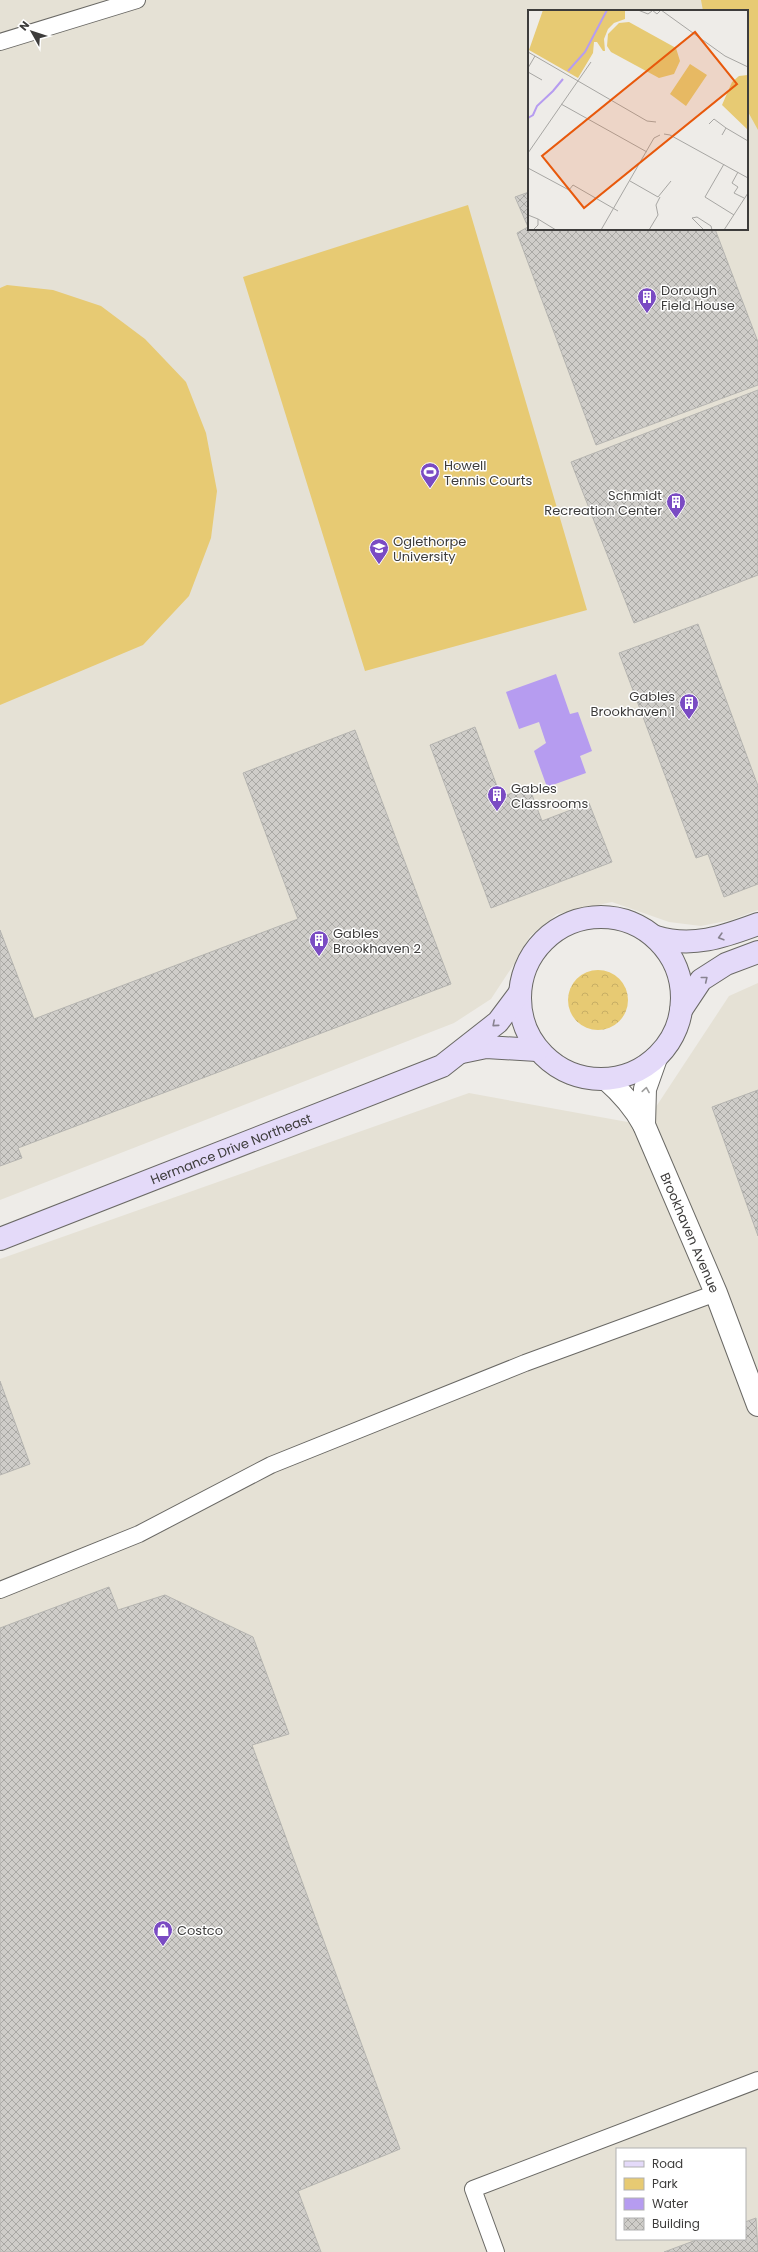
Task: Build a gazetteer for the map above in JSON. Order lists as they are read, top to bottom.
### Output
{
  "streets": {
    "street": ["Hermance Drive Northeast", "Brookhaven Avenue"]
  },
  "crossings": [
    ["Hermance Drive Northeast", "Brookhaven Avenue"]
  ],
  "places": {
    "building": [
      "Dorough Field House",
      "Schmidt Recreation Center",
      "Gables Brookhaven 1",
      "Gables Classrooms",
      "Gables Brookhaven 2"
    ],
    "sports": ["Howell Tennis Courts"],
    "school or university": ["Oglethorpe University"],
    "shop": ["Costco"]
  },
  "legend": [
    "Road",
    "Park",
    "Water",
    "Building"
  ],
  "north": "top left"
}
